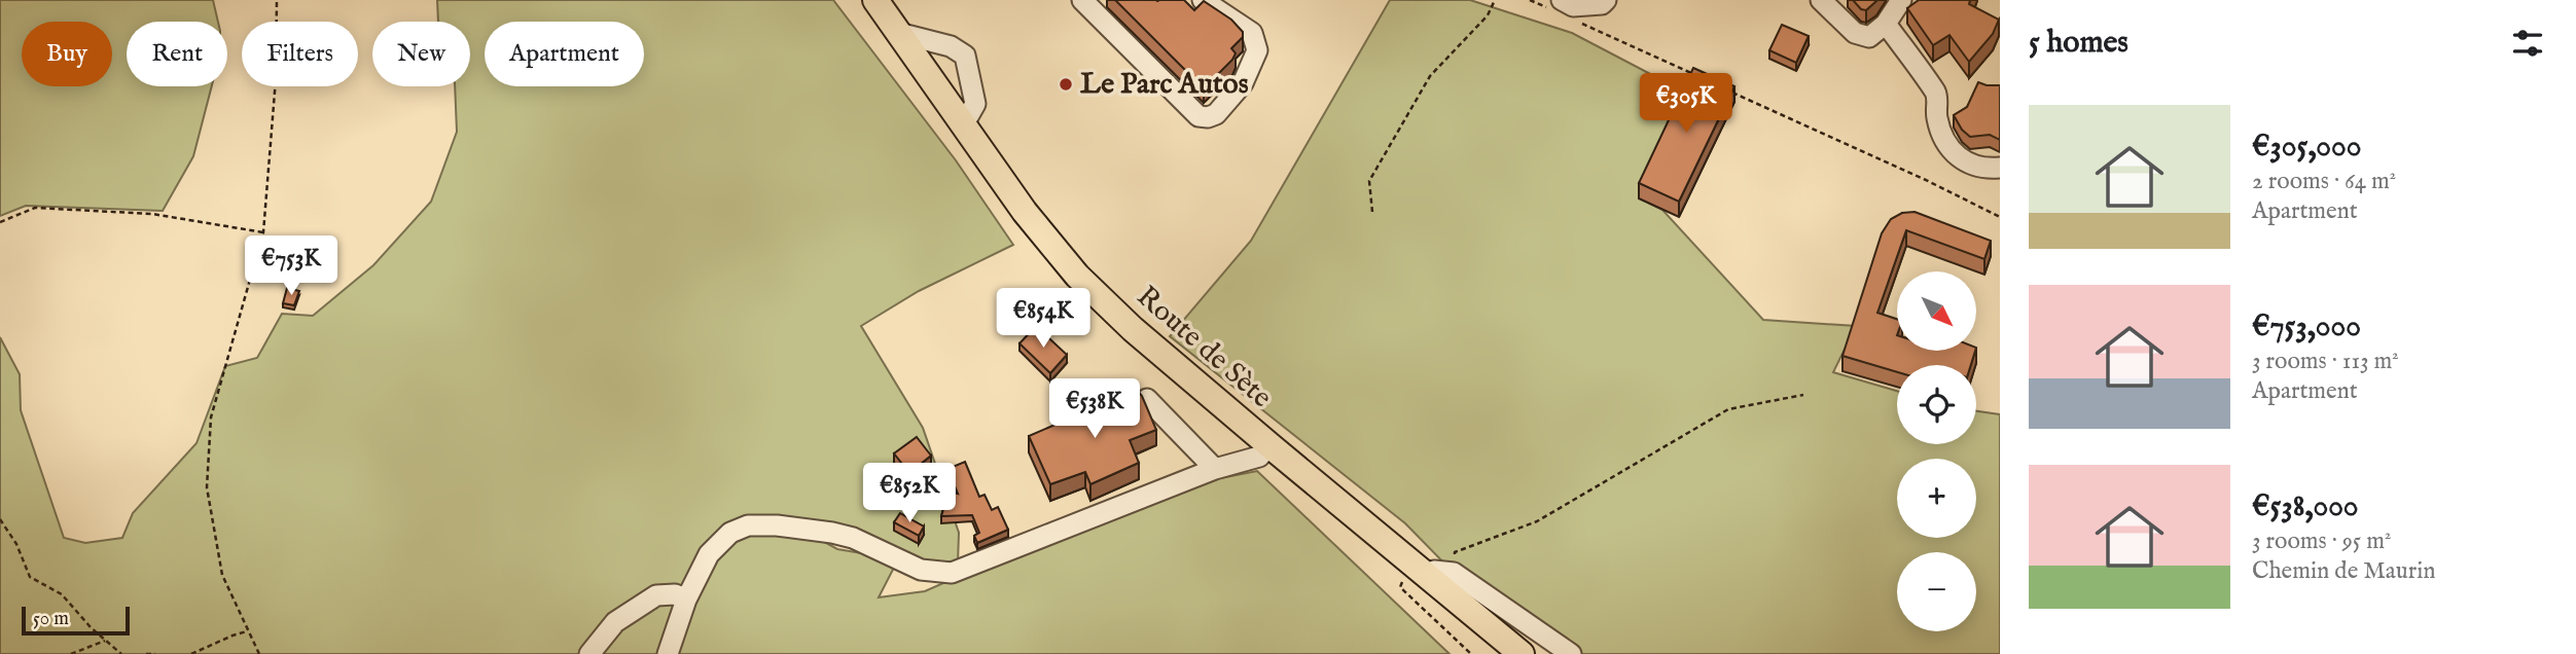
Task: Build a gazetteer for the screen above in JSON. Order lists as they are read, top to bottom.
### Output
{
  "streets": {
    "main road": ["Route de Sète"]
  },
  "places": ["Le Parc Autos"],
  "scale_bar": "50 m",
  "north": "bottom right",
  "page": {
    "heading": "5 homes",
    "chip": [
      "Buy",
      "Rent",
      "Filters",
      "New",
      "Apartment"
    ],
    "price": [
      "€305K",
      "€753K",
      "€854K",
      "€538K",
      "€852K"
    ],
    "list": [
      {
        "name": "€305,000",
        "note": "2 rooms · 64 m² · Apartment"
      },
      {
        "name": "€753,000",
        "note": "3 rooms · 113 m² · Apartment"
      },
      {
        "name": "€538,000",
        "note": "3 rooms · 95 m² · Chemin de Maurin"
      }
    ],
    "map_buttons": ["+", "−"],
    "scale": "50 m"
  }
}
